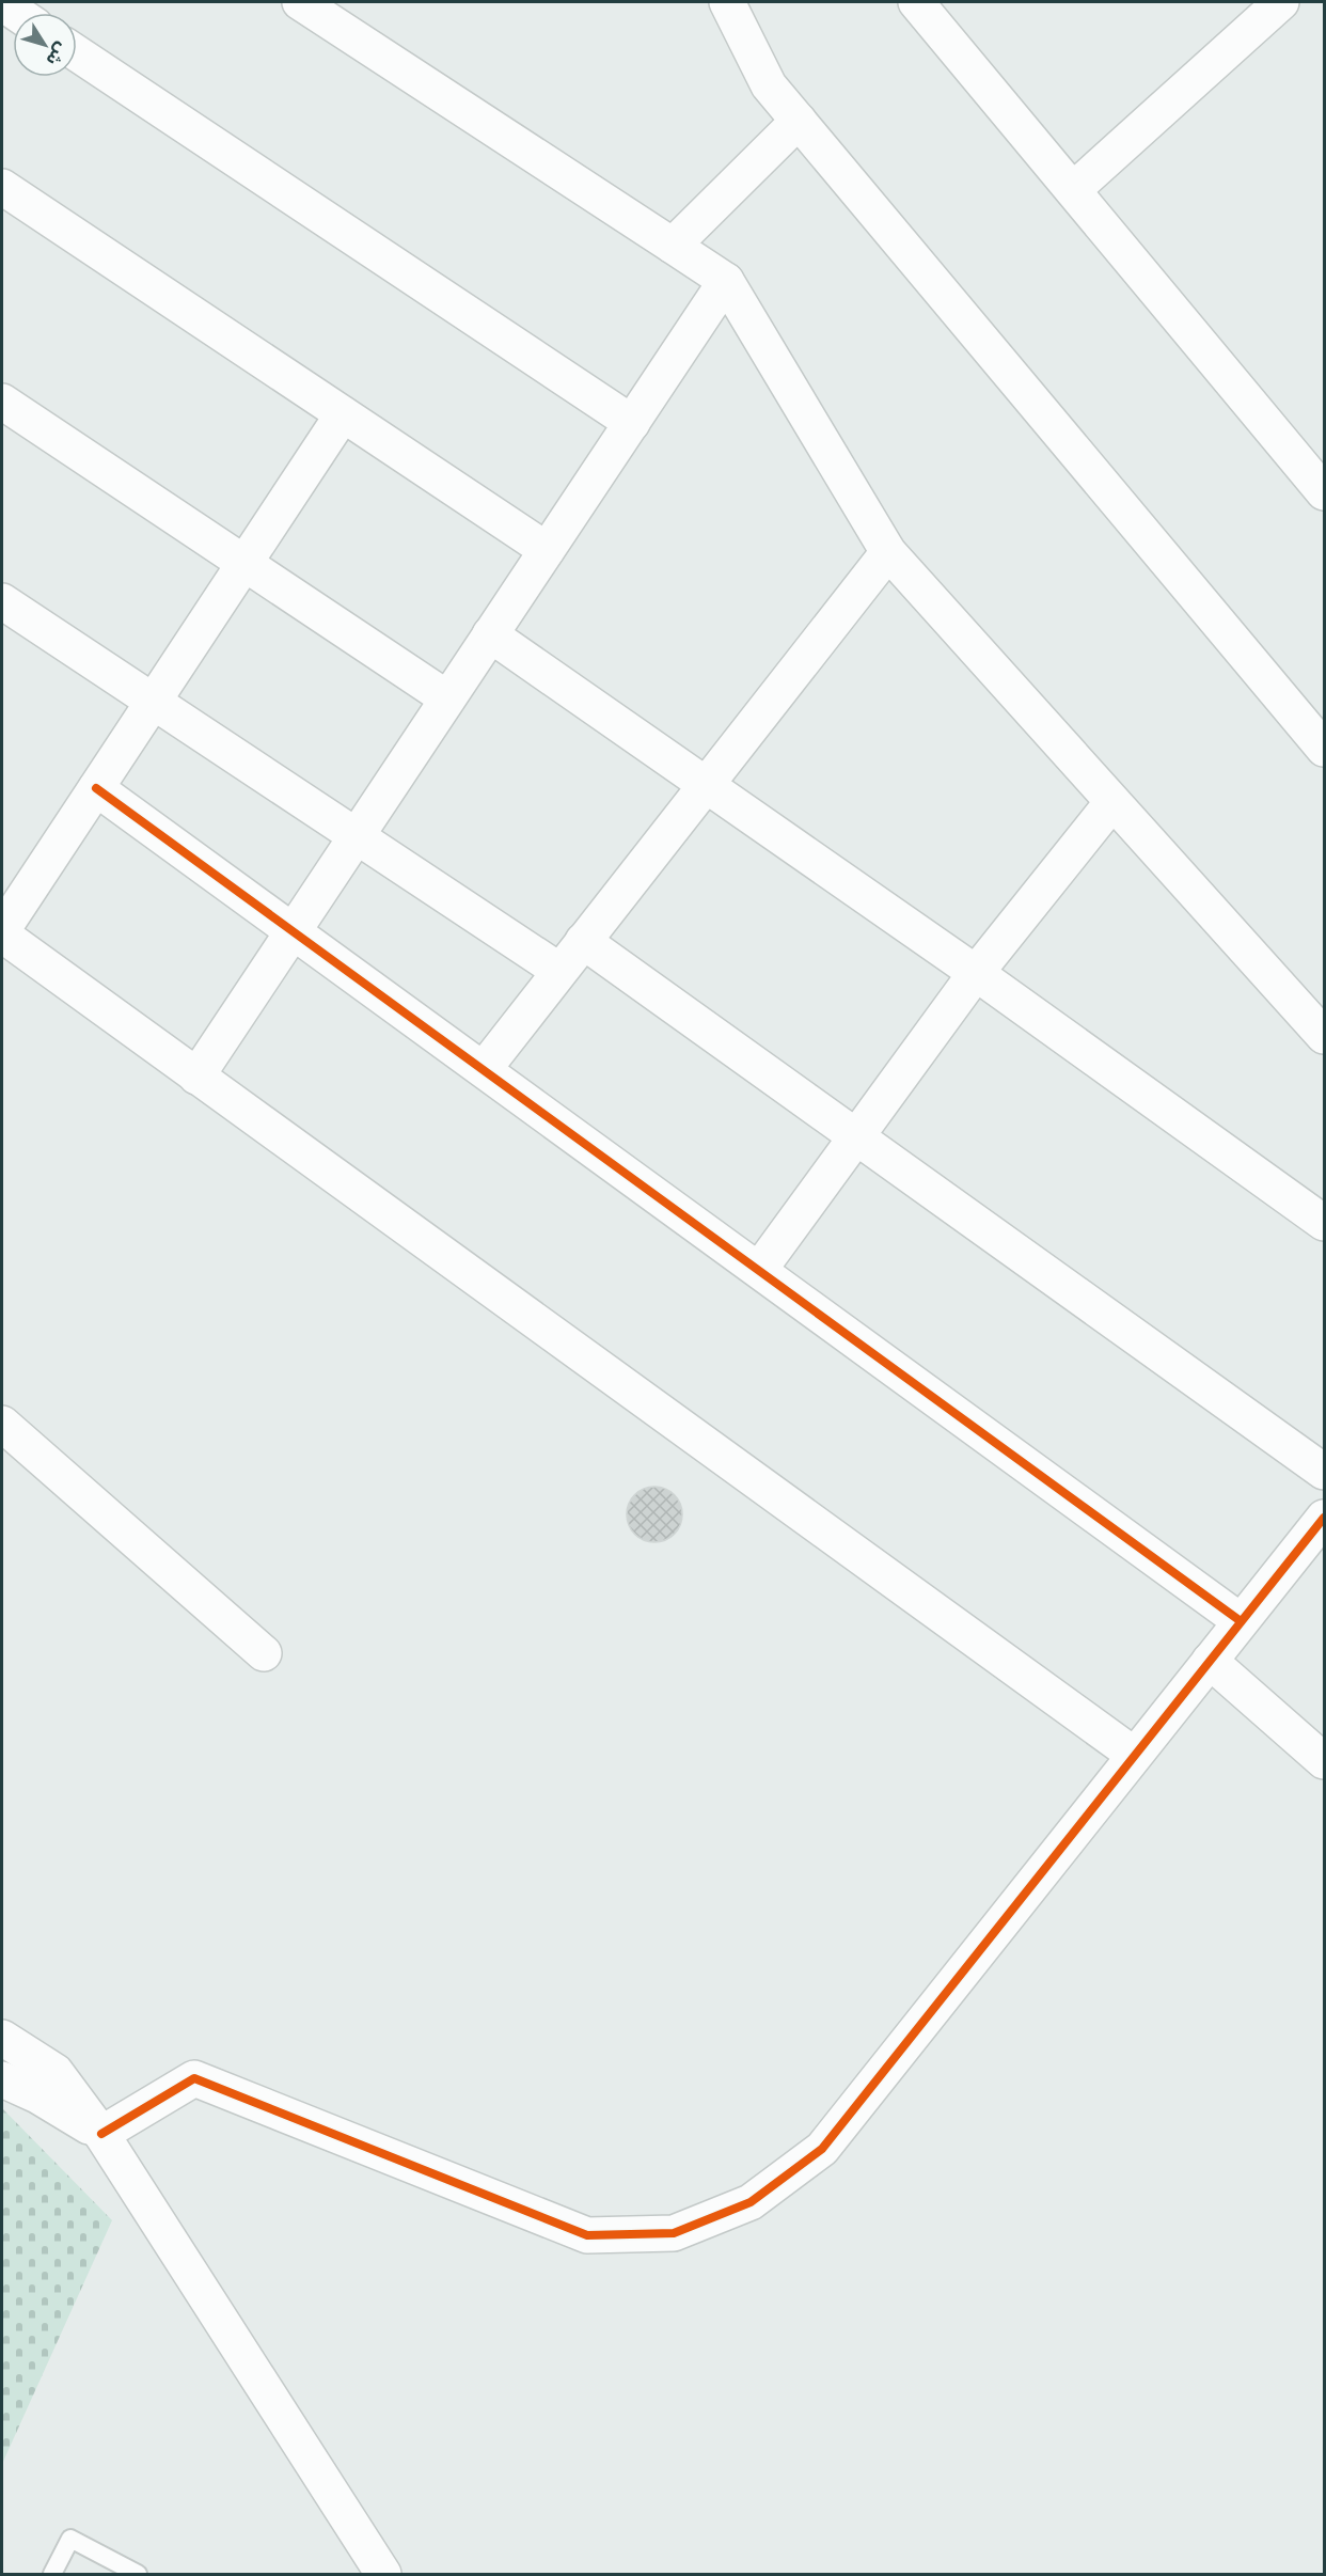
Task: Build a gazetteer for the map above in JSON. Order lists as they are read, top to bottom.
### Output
{
  "north": "bottom right"
}
